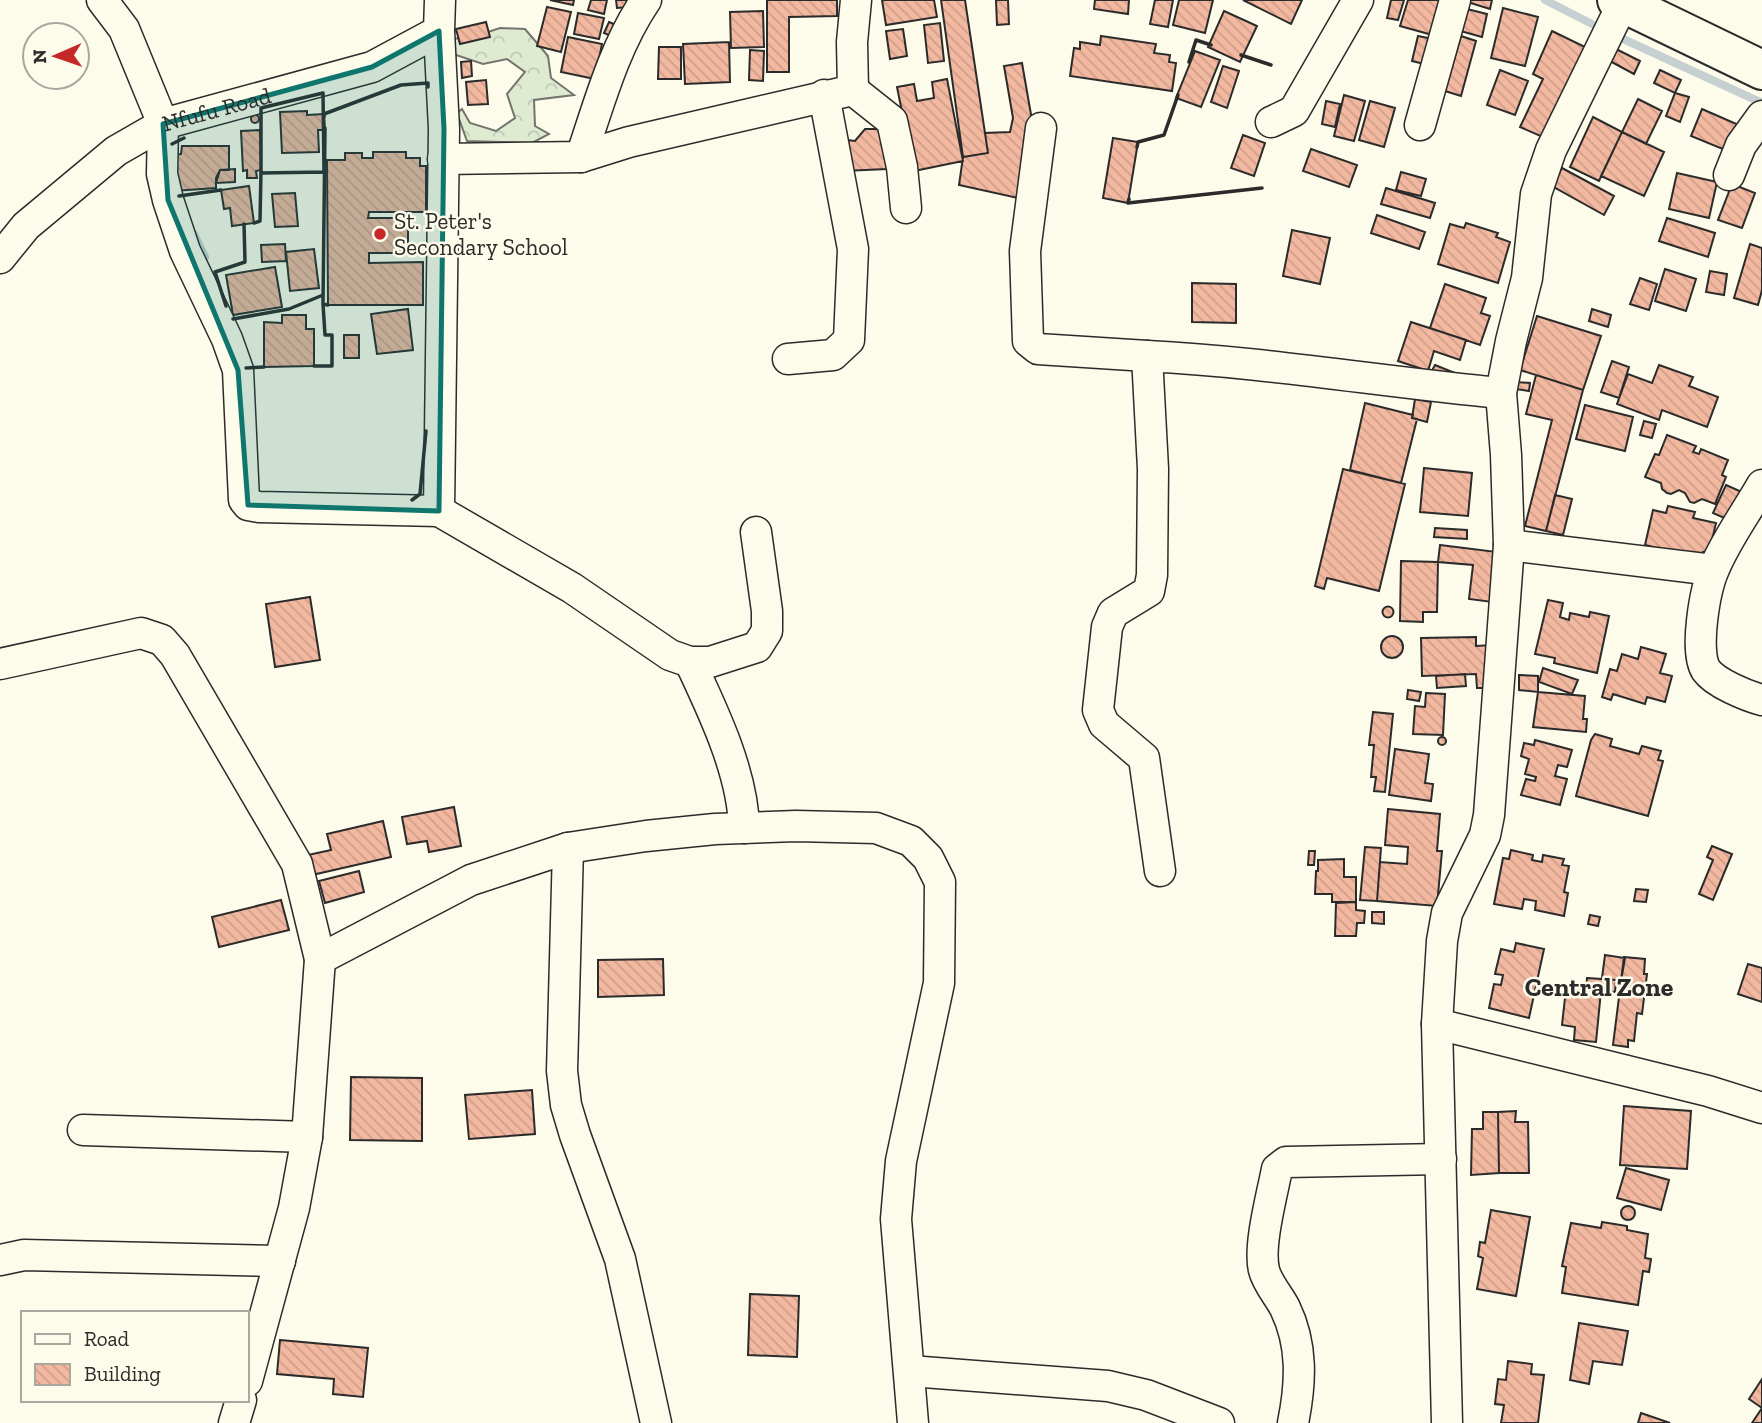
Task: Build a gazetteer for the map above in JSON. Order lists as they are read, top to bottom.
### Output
{
  "streets": {
    "street": ["Nfufu Road"]
  },
  "districts": ["Central Zone"],
  "places": ["St. Peter's Secondary School"],
  "legend": ["Road", "Building"],
  "north": "left"
}
